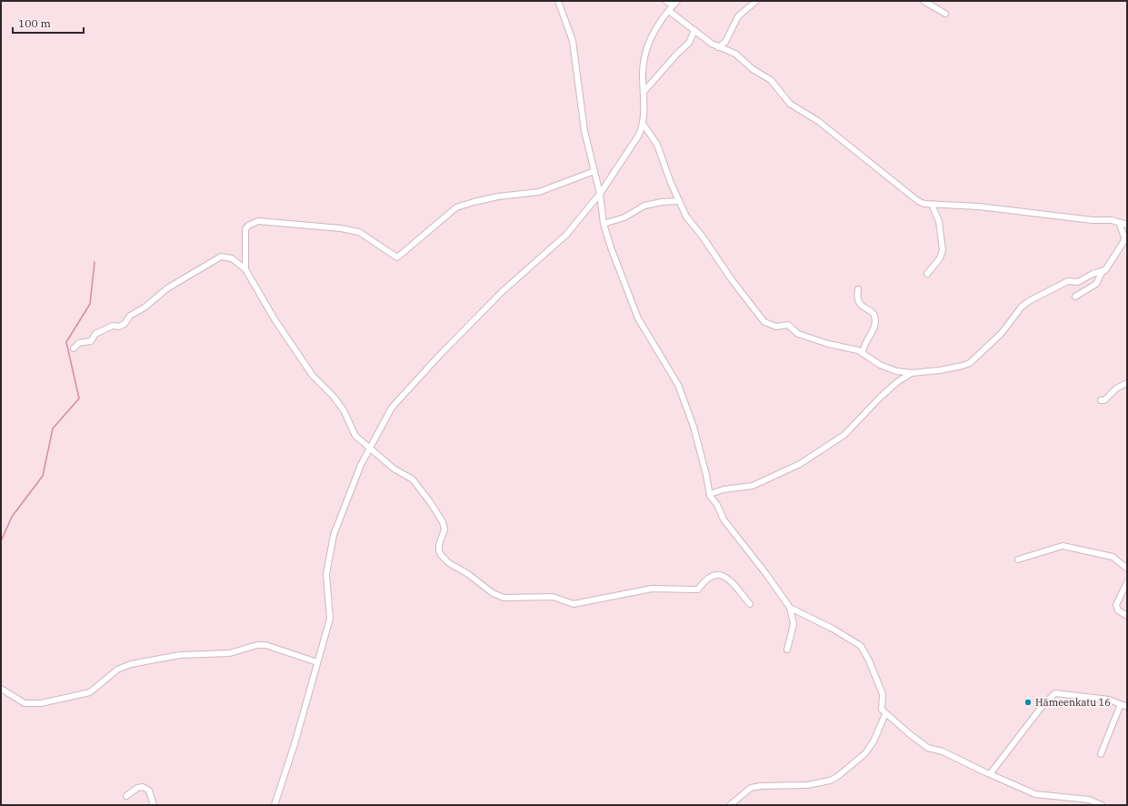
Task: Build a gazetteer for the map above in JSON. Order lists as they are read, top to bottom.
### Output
{
  "places": ["Hämeenkatu 16"],
  "scale_bar": "100 m"
}
